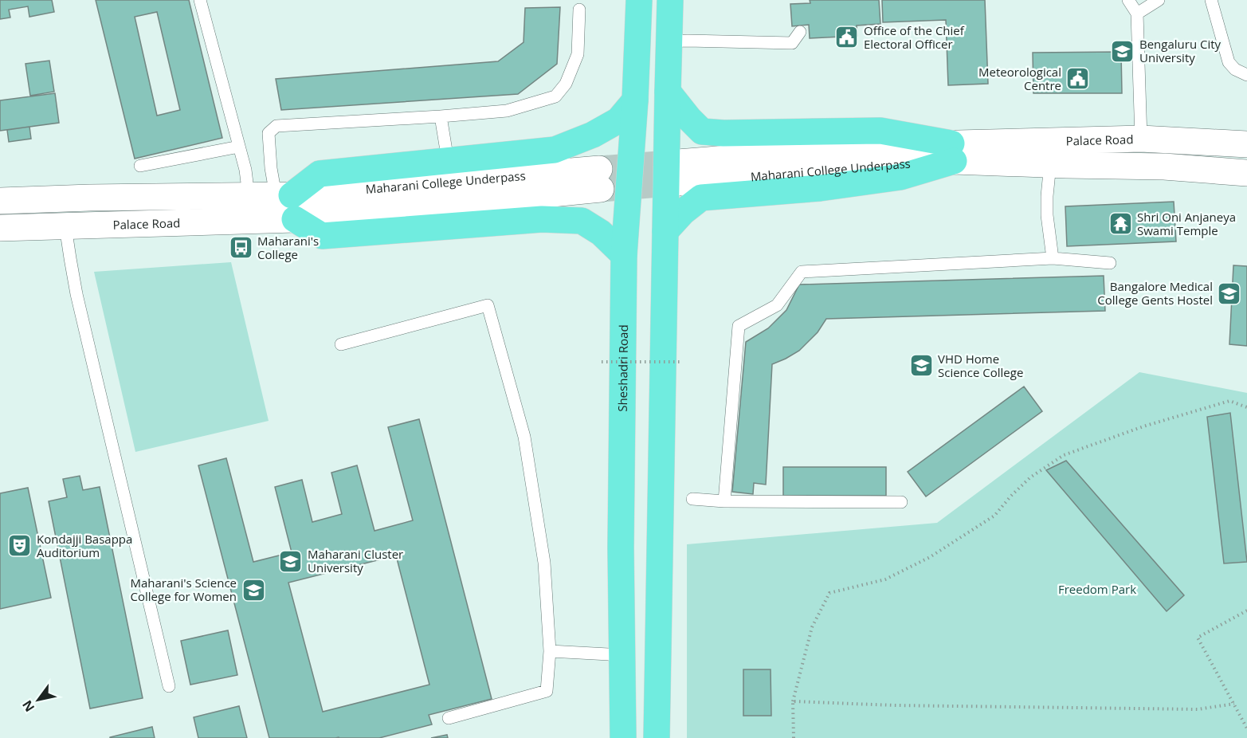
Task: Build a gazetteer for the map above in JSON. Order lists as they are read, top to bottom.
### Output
{
  "streets": {
    "main road": ["Palace Road", "Maharani College Underpass", "Sheshadri Road"]
  },
  "crossings": [
    ["Palace Road", "Maharani College Underpass"]
  ],
  "parks": ["Freedom Park"],
  "places": {
    "public building": ["Office of the Chief Electoral Officer", "Meteorological Centre"],
    "school or university": [
      "Bengaluru City University",
      "Bangalore Medical College Gents Hostel",
      "VHD Home Science College",
      "Maharani Cluster University",
      "Maharani's Science College for Women"
    ],
    "temple": ["Shri Oni Anjaneya Swami Temple"],
    "bus stop": ["Maharani's College"],
    "theatre": ["Kondajji Basappa Auditorium"]
  },
  "north": "bottom left"
}
